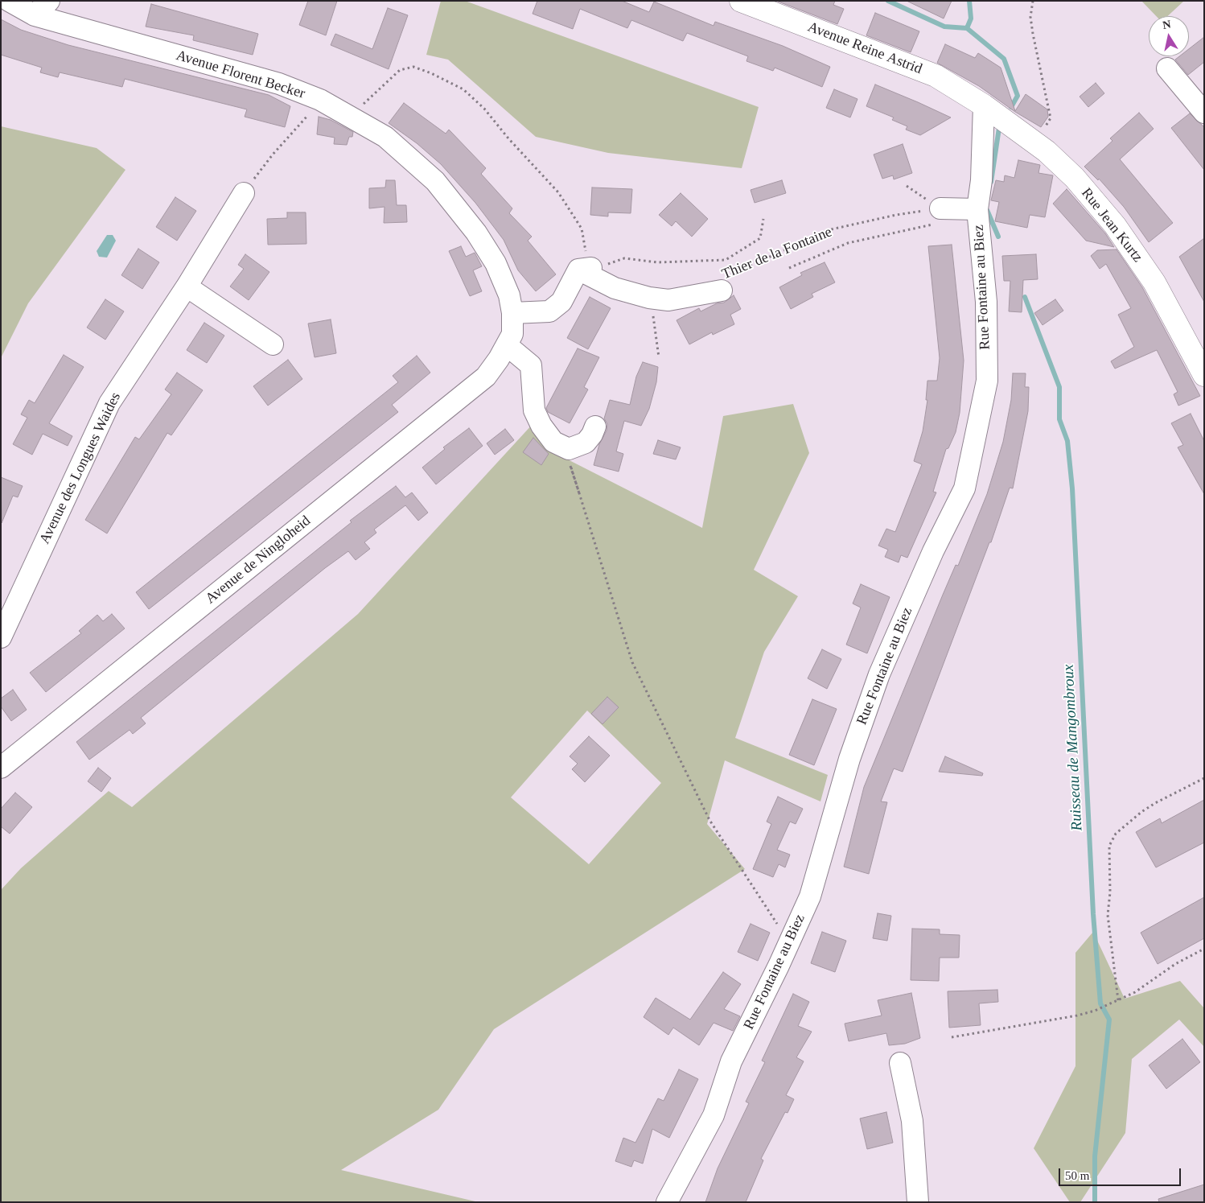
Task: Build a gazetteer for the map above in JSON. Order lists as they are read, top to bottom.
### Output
{
  "streets": {
    "main road": ["Avenue Reine Astrid", "Rue Jean Kurtz"],
    "street": [
      "Avenue Florent Becker",
      "Thier de la Fontaine",
      "Rue Fontaine au Biez",
      "Avenue des Longues Waides",
      "Avenue de Ningloheid"
    ]
  },
  "crossings": [
    ["Avenue Reine Astrid", "Rue Jean Kurtz"],
    ["Avenue Reine Astrid", "Rue Fontaine au Biez"],
    ["Avenue Florent Becker", "Avenue de Ningloheid"],
    ["Rue Jean Kurtz", "Rue Fontaine au Biez"]
  ],
  "water": ["Ruisseau de Mangombroux"],
  "scale_bar": "50 m",
  "north": "top"
}
